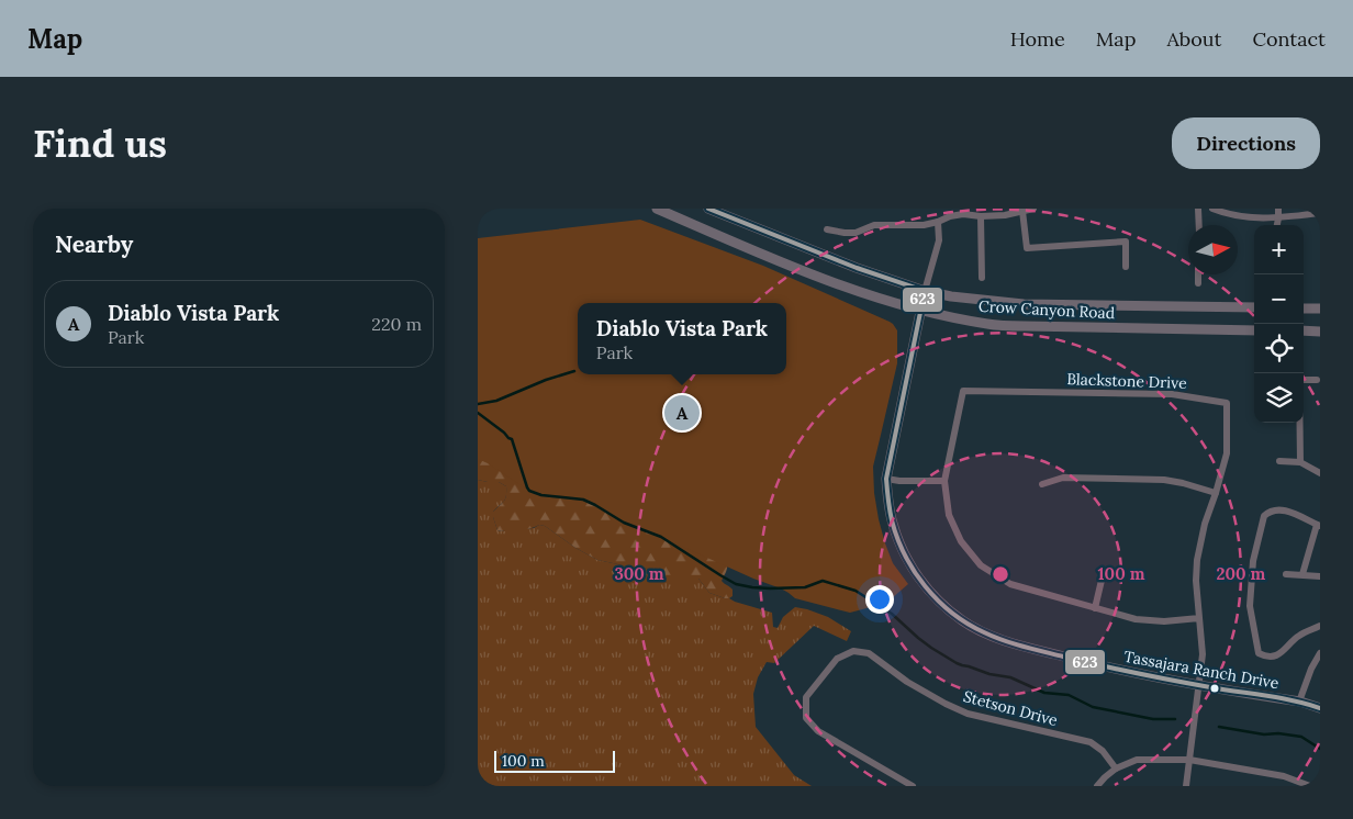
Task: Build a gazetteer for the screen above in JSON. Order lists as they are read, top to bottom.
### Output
{
  "streets": {
    "main road": ["Crow Canyon Road", "Tassajara Ranch Drive"],
    "street": ["Blackstone Drive", "Stetson Drive"]
  },
  "crossings": [
    ["Crow Canyon Road", "Tassajara Ranch Drive"],
    ["Blackstone Drive", "Tassajara Ranch Drive"]
  ],
  "lines": ["transit line 623"],
  "scale_bar": "100 m",
  "north": "right",
  "page": {
    "header": "Map",
    "nav": [
      "Home",
      "Map",
      "About",
      "Contact"
    ],
    "buttons": "Directions",
    "title": "Find us",
    "heading": "Nearby",
    "map_buttons": ["+", "−"],
    "list": [
      {
        "mark": "A",
        "name": "Diablo Vista Park",
        "note": "Park",
        "value": "220 m"
      }
    ],
    "popup": ["Diablo Vista Park", "Park"],
    "pins": "A",
    "scale": "100 m"
  },
  "rings": ["100 m", "200 m", "300 m"]
}
